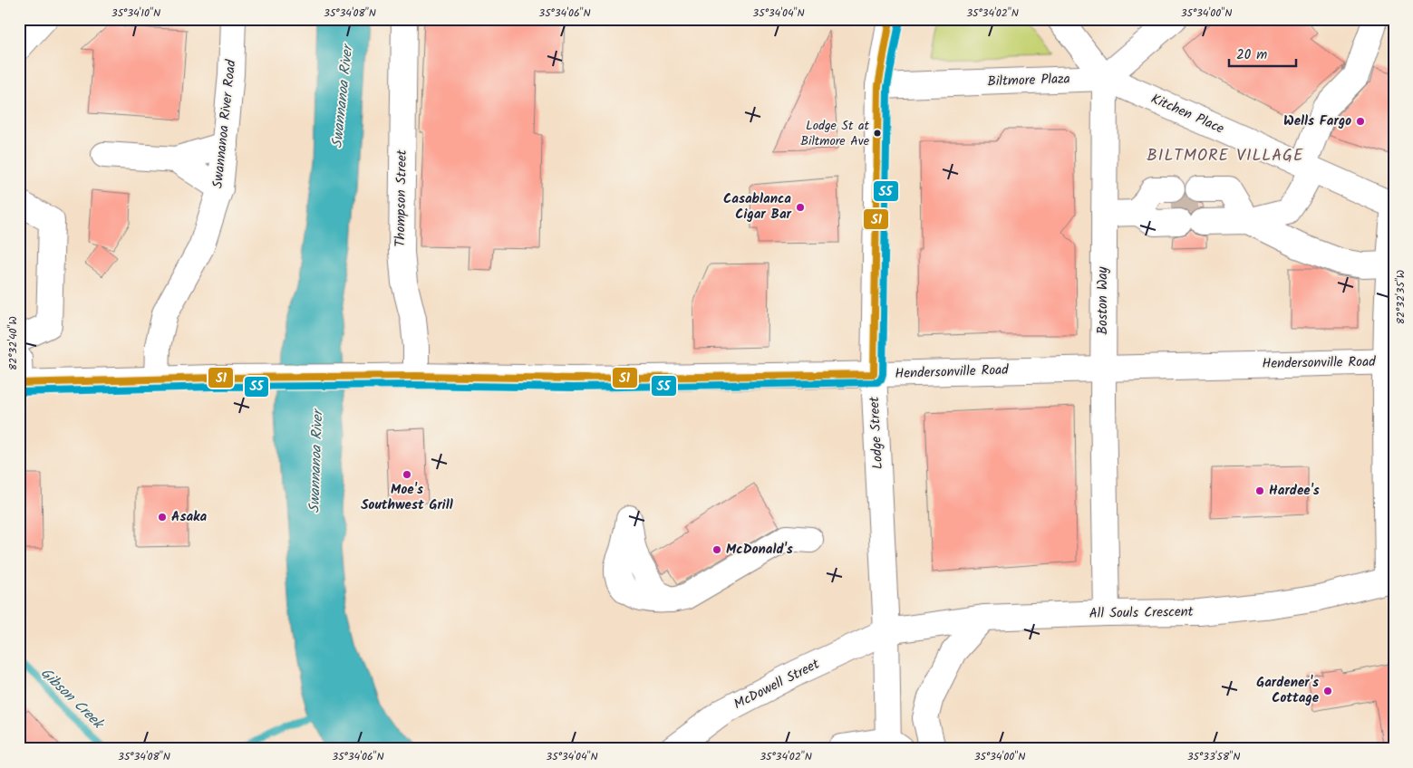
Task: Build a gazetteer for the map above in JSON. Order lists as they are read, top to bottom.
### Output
{
  "streets": {
    "main road": [
      "Biltmore Plaza",
      "Kitchen Place",
      "Swannanoa River Road",
      "Thompson Street",
      "Boston Way",
      "Hendersonville Road",
      "Lodge Street",
      "All Souls Crescent",
      "McDowell Street"
    ]
  },
  "crossings": [
    ["Biltmore Plaza", "Kitchen Place"],
    ["Biltmore Plaza", "Boston Way"],
    ["Biltmore Plaza", "Lodge Street"],
    ["Kitchen Place", "Boston Way"],
    ["Swannanoa River Road", "Hendersonville Road"],
    ["Thompson Street", "Hendersonville Road"],
    ["Boston Way", "Hendersonville Road"],
    ["Boston Way", "All Souls Crescent"],
    ["Hendersonville Road", "Lodge Street"],
    ["Lodge Street", "All Souls Crescent"],
    ["Lodge Street", "McDowell Street"],
    ["All Souls Crescent", "McDowell Street"]
  ],
  "districts": ["BILTMORE VILLAGE"],
  "water": ["Swannanoa River", "Gibson Creek"],
  "places": [
    "Wells Fargo",
    "Lodge St at Biltmore Ave",
    "Casablanca Cigar Bar",
    "Moe's Southwest Grill",
    "Hardee's",
    "Asaka",
    "McDonald's",
    "Gardener's Cottage"
  ],
  "lines": ["transit line S1", "transit line S5"],
  "scale_bar": "20 m",
  "coordinates": [
    "35°34'10\"N",
    "35°34'08\"N",
    "35°34'06\"N",
    "35°34'04\"N",
    "35°34'02\"N",
    "35°34'00\"N",
    "82°32'35\"W",
    "82°32'40\"W",
    "35°33'58\"N"
  ]
}
